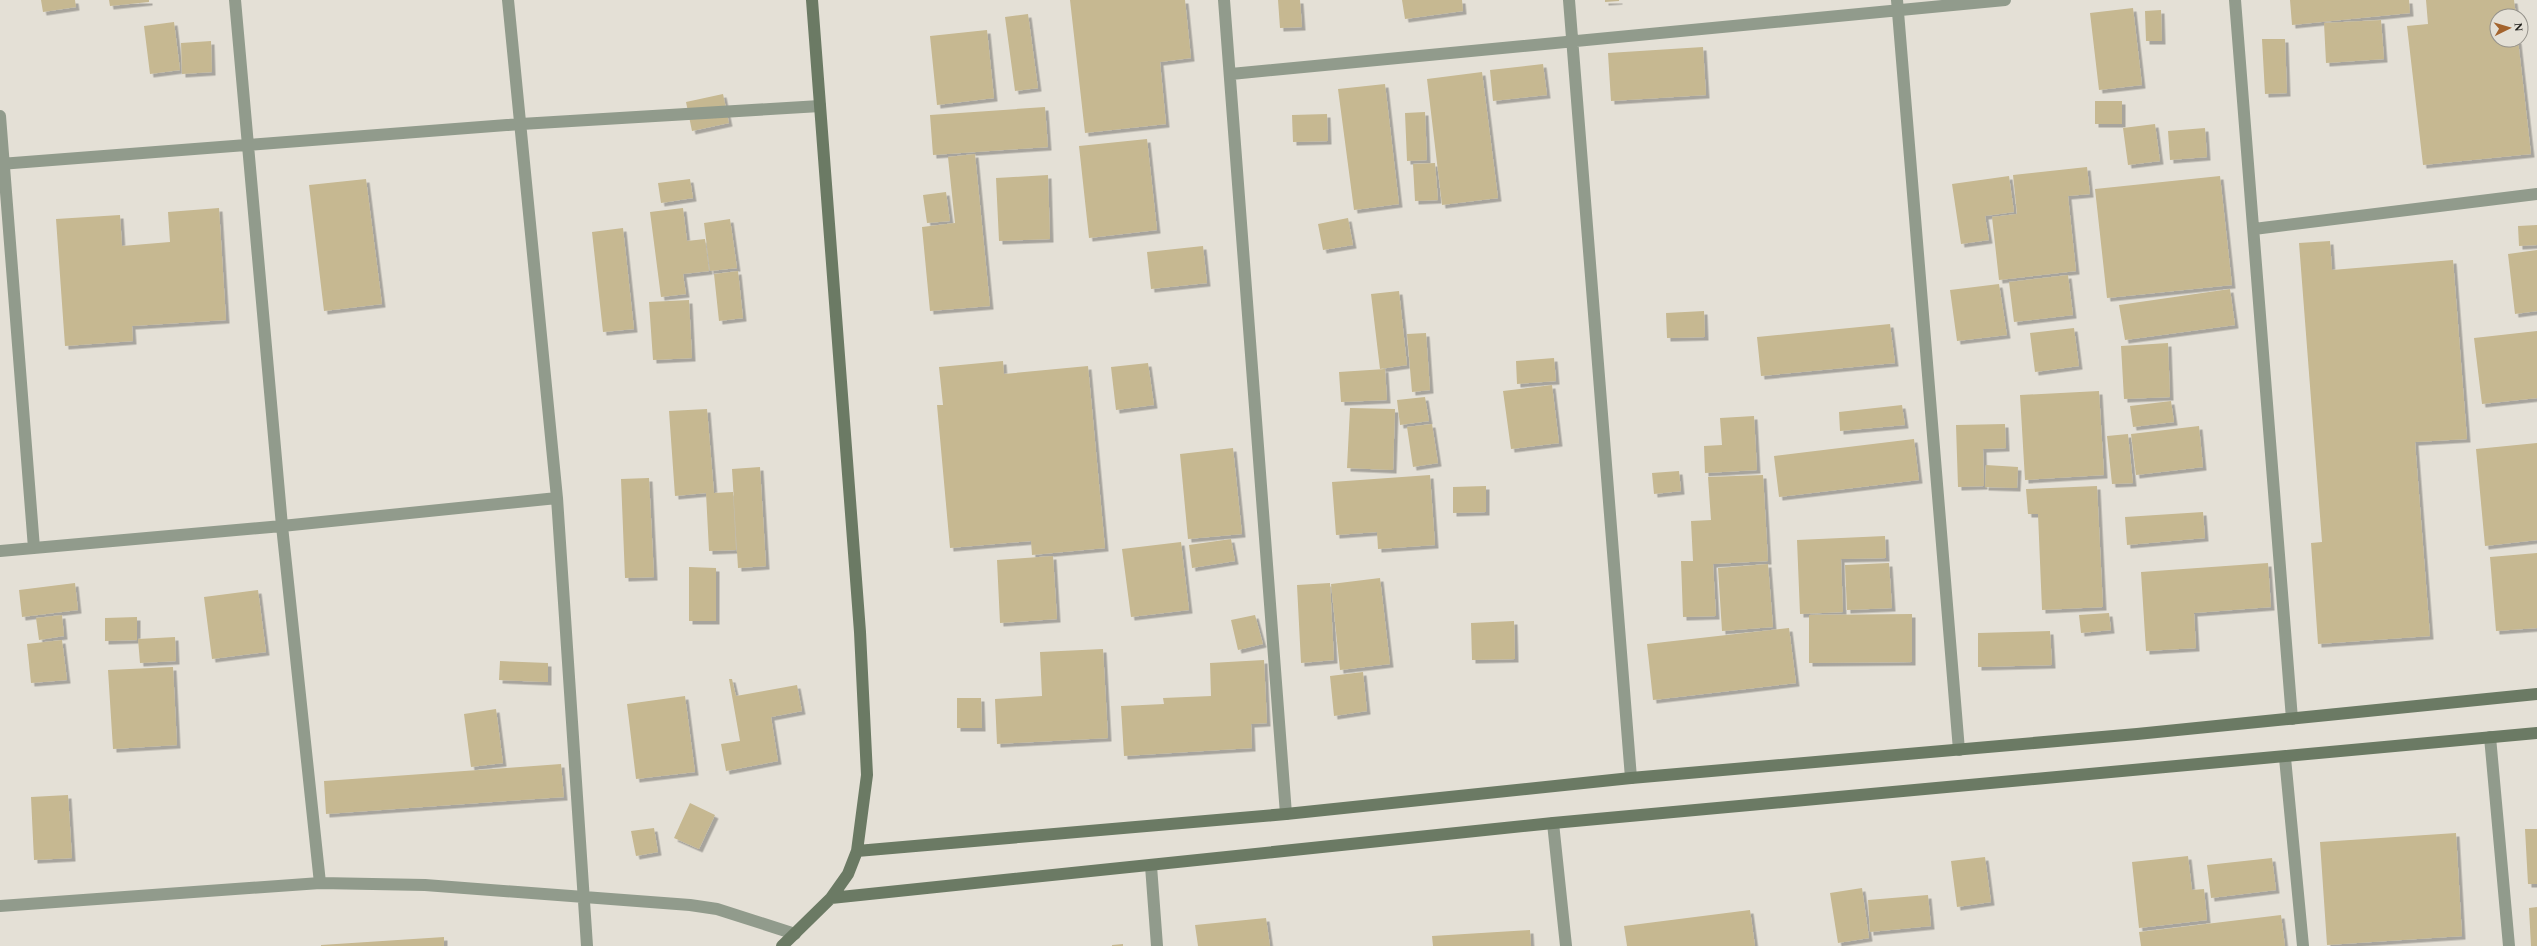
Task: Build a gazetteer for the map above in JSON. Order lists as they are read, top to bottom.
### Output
{
  "north": "right"
}
